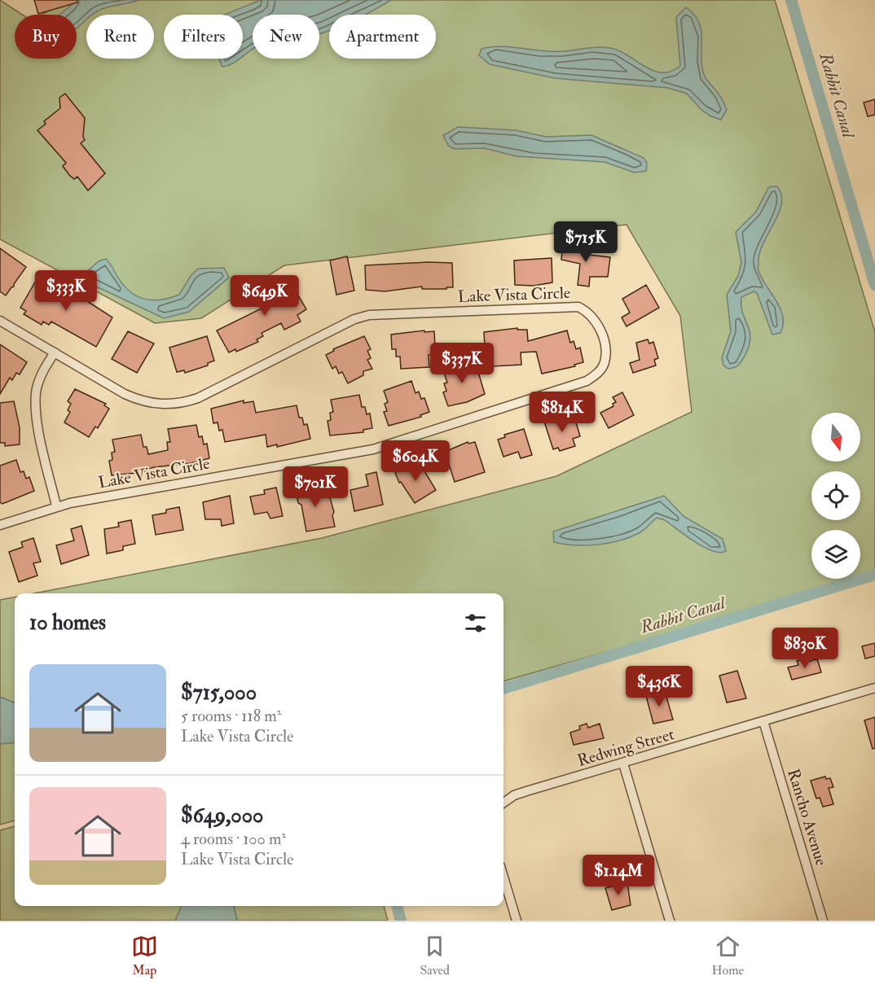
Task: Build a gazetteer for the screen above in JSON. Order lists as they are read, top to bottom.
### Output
{
  "streets": {
    "street": ["Lake Vista Circle", "Redwing Street", "Rancho Avenue"]
  },
  "crossings": [
    ["Redwing Street", "Rancho Avenue"]
  ],
  "water": ["Rabbit Canal"],
  "north": "bottom",
  "page": {
    "chip": [
      "Buy",
      "Rent",
      "Filters",
      "New",
      "Apartment"
    ],
    "price": [
      "$715K",
      "$333K",
      "$649K",
      "$337K",
      "$814K",
      "$604K",
      "$701K",
      "$830K",
      "$436K",
      "$1.14M"
    ],
    "heading": "10 homes",
    "list": [
      {
        "name": "$715,000",
        "note": "5 rooms · 118 m² · Lake Vista Circle"
      },
      {
        "name": "$649,000",
        "note": "4 rooms · 100 m² · Lake Vista Circle"
      }
    ],
    "tabs": ["Map", "Saved", "Home"]
  }
}
